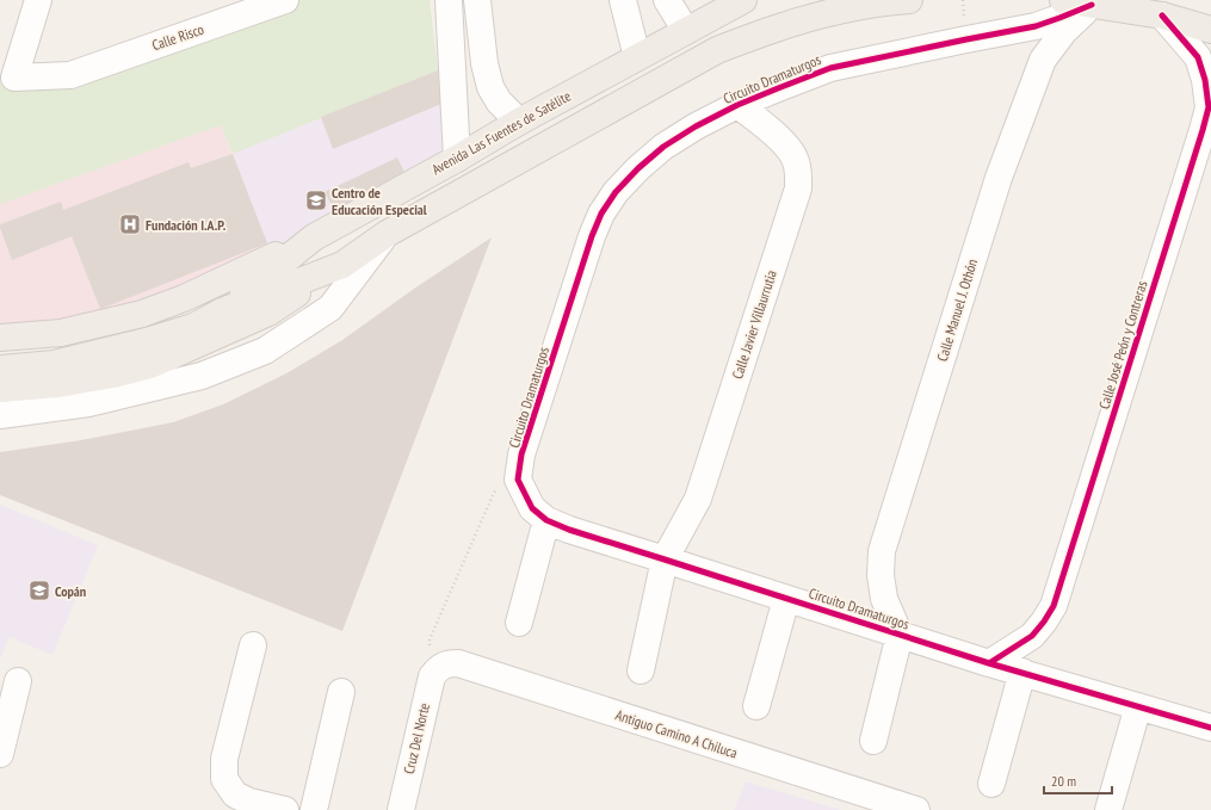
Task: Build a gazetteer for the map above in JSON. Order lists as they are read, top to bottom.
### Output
{
  "streets": {
    "main road": ["Avenida Las Fuentes de Satélite"],
    "street": [
      "Calle Risco",
      "Circuito Dramaturgos",
      "Calle Manuel J. Othón",
      "Calle Javier Villaurrutia",
      "Calle José Peón y Contreras",
      "Antiguo Camino A Chiluca",
      "Cruz Del Norte"
    ]
  },
  "crossings": [
    ["Circuito Dramaturgos", "Calle Manuel J. Othón"],
    ["Circuito Dramaturgos", "Calle Javier Villaurrutia"],
    ["Circuito Dramaturgos", "Calle José Peón y Contreras"],
    ["Antiguo Camino A Chiluca", "Cruz Del Norte"]
  ],
  "places": {
    "school or university": ["Centro de Educación Especial", "Copán"],
    "hospital": ["Fundación I.A.P."]
  },
  "scale_bar": "20 m"
}
